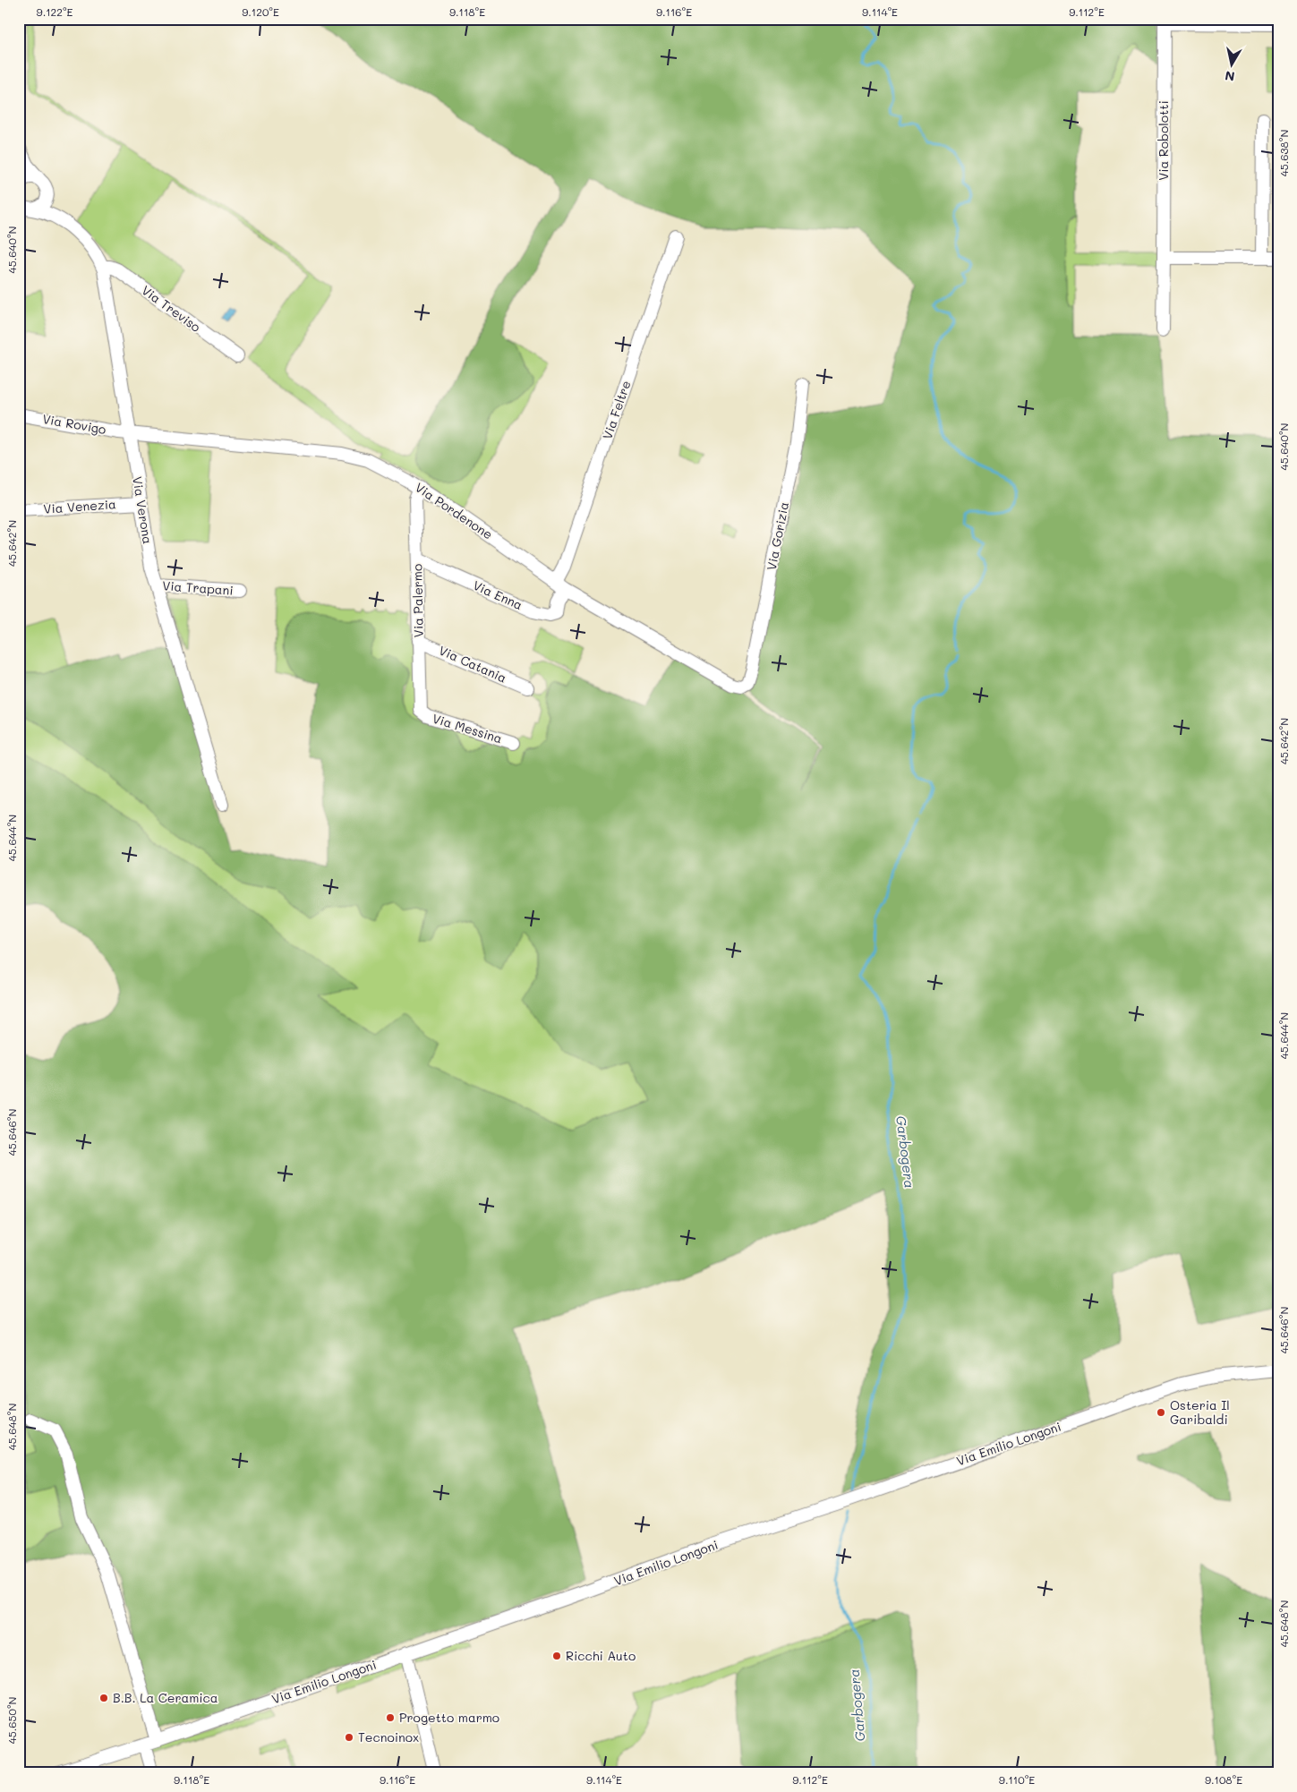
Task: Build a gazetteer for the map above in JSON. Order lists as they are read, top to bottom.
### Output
{
  "streets": {
    "street": [
      "Via Robolotti",
      "Via Treviso",
      "Via Feltre",
      "Via Rovigo",
      "Via Venezia",
      "Via Verona",
      "Via Pordenone",
      "Via Gorizia",
      "Via Trapani",
      "Via Enna",
      "Via Palermo",
      "Via Catania",
      "Via Messina",
      "Via Emilio Longoni"
    ]
  },
  "crossings": [
    ["Via Treviso", "Via Verona"],
    ["Via Feltre", "Via Pordenone"],
    ["Via Feltre", "Via Enna"],
    ["Via Rovigo", "Via Verona"],
    ["Via Rovigo", "Via Pordenone"],
    ["Via Venezia", "Via Verona"],
    ["Via Verona", "Via Pordenone"],
    ["Via Verona", "Via Trapani"],
    ["Via Pordenone", "Via Gorizia"],
    ["Via Pordenone", "Via Enna"],
    ["Via Pordenone", "Via Palermo"],
    ["Via Enna", "Via Palermo"],
    ["Via Palermo", "Via Catania"],
    ["Via Palermo", "Via Messina"]
  ],
  "water": ["Garbogera"],
  "places": [
    "Osteria Il Garibaldi",
    "Ricchi Auto",
    "B.B. La Ceramica",
    "Progetto marmo",
    "Tecnoinox"
  ],
  "north": "bottom",
  "coordinates": [
    "9.122°E",
    "9.120°E",
    "9.118°E",
    "9.116°E",
    "9.114°E",
    "9.112°E",
    "45.638°N",
    "45.640°N",
    "45.642°N",
    "45.644°N",
    "45.646°N",
    "45.648°N",
    "45.650°N",
    "9.110°E",
    "9.108°E"
  ]
}
